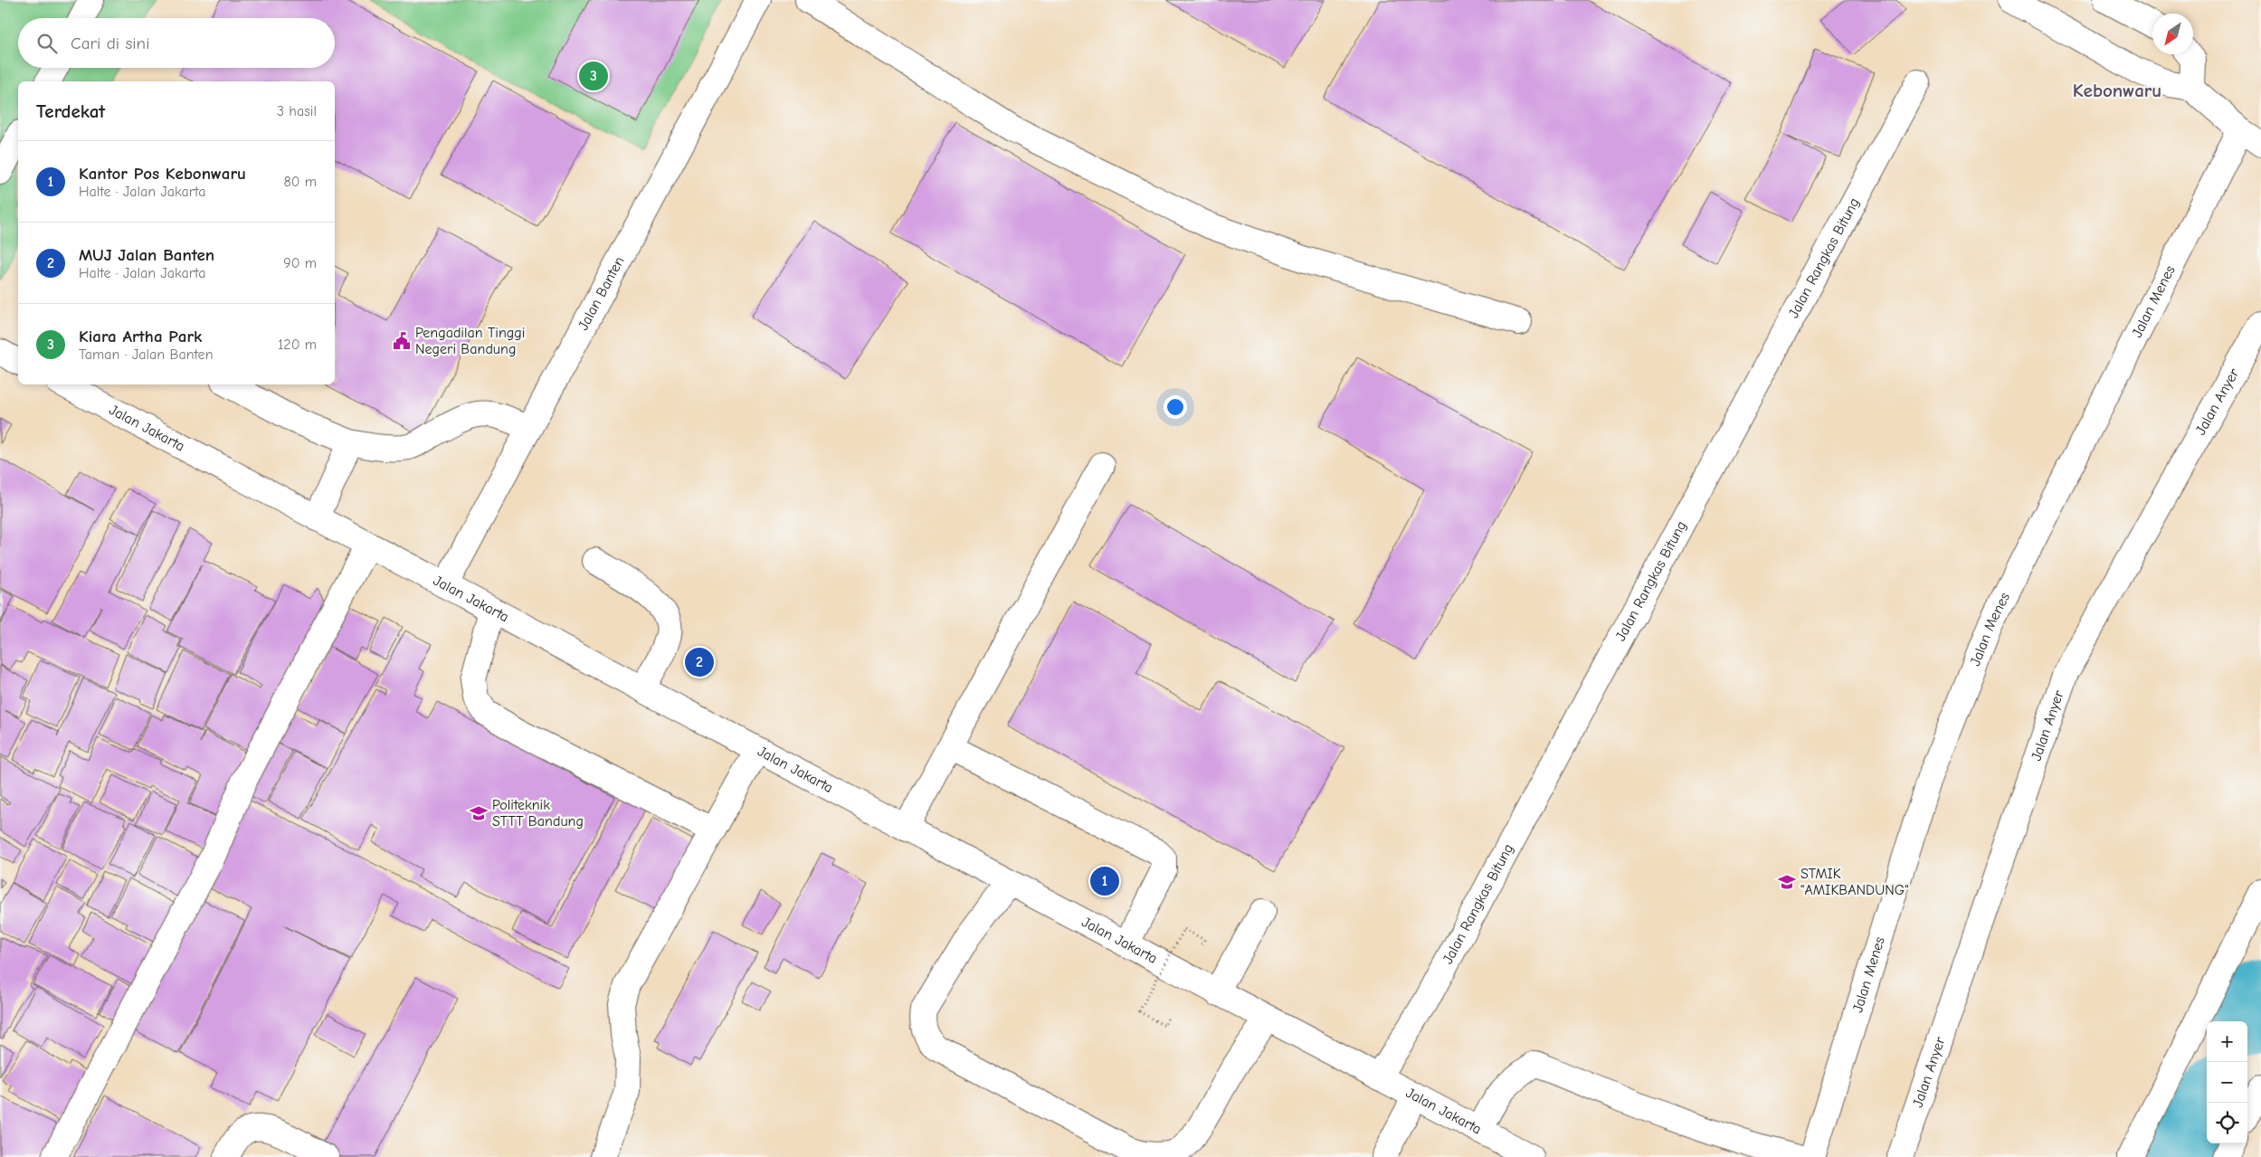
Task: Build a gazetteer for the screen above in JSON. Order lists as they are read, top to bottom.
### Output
{
  "streets": {
    "street": [
      "Jalan Rangkas Bitung",
      "Jalan Banten",
      "Jalan Menes",
      "Jalan Anyer",
      "Jalan Jakarta"
    ]
  },
  "crossings": [
    ["Jalan Rangkas Bitung", "Jalan Jakarta"],
    ["Jalan Banten", "Jalan Jakarta"]
  ],
  "districts": ["Kebonwaru"],
  "places": {
    "public building": ["Pengadilan Tinggi Negeri Bandung"],
    "school or university": ["Politeknik STTT Bandung", "STMIK \"AMIKBANDUNG\""]
  },
  "north": "bottom left",
  "page": {
    "search": "Cari di sini",
    "pins": ["3", "2", "1"],
    "heading": ["Terdekat", "3 hasil"],
    "list": [
      {
        "mark": "1",
        "name": "Kantor Pos Kebonwaru",
        "note": "Halte · Jalan Jakarta",
        "value": "80 m"
      },
      {
        "mark": "2",
        "name": "MUJ Jalan Banten",
        "note": "Halte · Jalan Jakarta",
        "value": "90 m"
      },
      {
        "mark": "3",
        "name": "Kiara Artha Park",
        "note": "Taman · Jalan Banten",
        "value": "120 m"
      }
    ],
    "map_buttons": ["+", "−"]
  }
}
